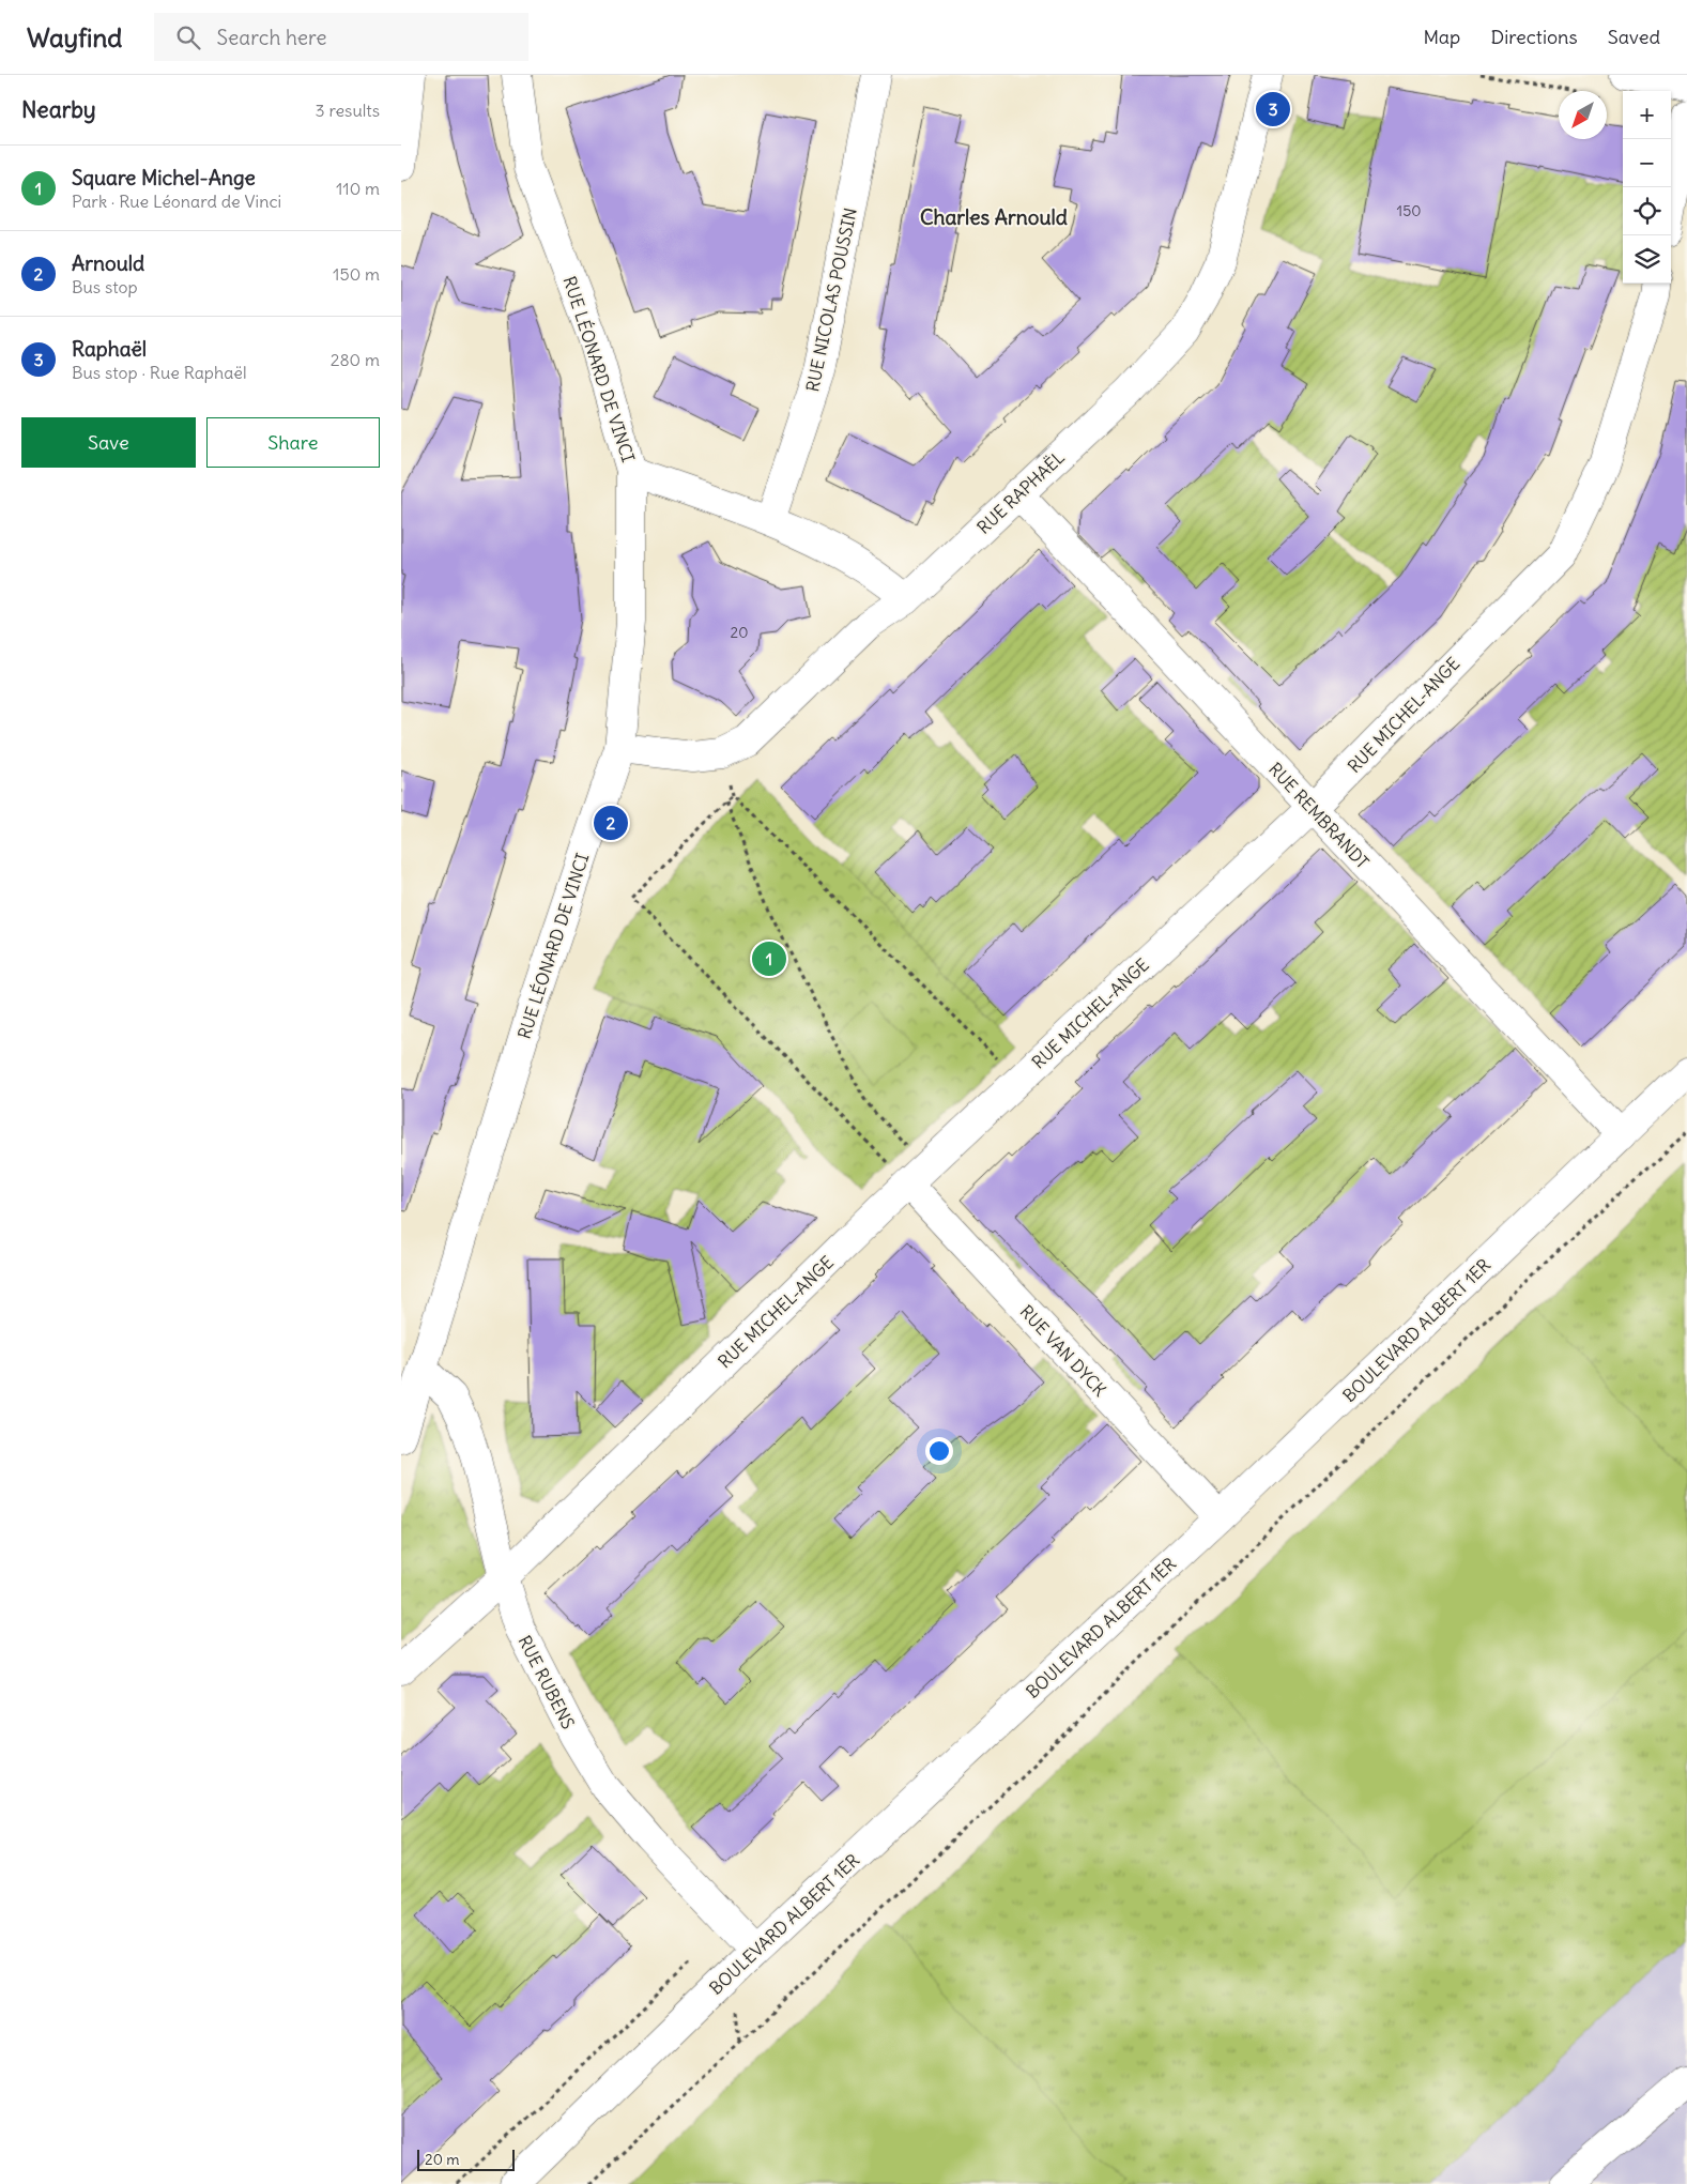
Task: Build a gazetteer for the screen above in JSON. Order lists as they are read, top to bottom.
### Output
{
  "streets": {
    "street": [
      "RUE NICOLAS POUSSIN",
      "RUE LÉONARD DE VINCI",
      "RUE RAPHAËL",
      "RUE MICHEL-ANGE",
      "RUE REMBRANDT",
      "BOULEVARD ALBERT 1ER",
      "RUE VAN DYCK",
      "RUE RUBENS"
    ]
  },
  "crossings": [
    ["RUE LÉONARD DE VINCI", "RUE RAPHAËL"],
    ["RUE LÉONARD DE VINCI", "RUE RUBENS"],
    ["RUE RAPHAËL", "RUE REMBRANDT"],
    ["RUE MICHEL-ANGE", "RUE REMBRANDT"],
    ["RUE MICHEL-ANGE", "RUE VAN DYCK"],
    ["RUE MICHEL-ANGE", "RUE RUBENS"],
    ["RUE REMBRANDT", "BOULEVARD ALBERT 1ER"],
    ["BOULEVARD ALBERT 1ER", "RUE VAN DYCK"],
    ["BOULEVARD ALBERT 1ER", "RUE RUBENS"]
  ],
  "districts": ["Charles Arnould"],
  "house_numbers": ["150", "20"],
  "scale_bar": "20 m",
  "north": "bottom left",
  "page": {
    "header": "Wayfind",
    "search": "Search here",
    "nav": ["Map", "Directions", "Saved"],
    "heading": ["Nearby", "3 results"],
    "pins": ["3", "2", "1"],
    "map_buttons": ["+", "−"],
    "list": [
      {
        "mark": "1",
        "name": "Square Michel-Ange",
        "note": "Park · Rue Léonard de Vinci",
        "value": "110 m"
      },
      {
        "mark": "2",
        "name": "Arnould",
        "note": "Bus stop",
        "value": "150 m"
      },
      {
        "mark": "3",
        "name": "Raphaël",
        "note": "Bus stop · Rue Raphaël",
        "value": "280 m"
      }
    ],
    "buttons": ["Save", "Share"],
    "scale": "20 m"
  }
}
